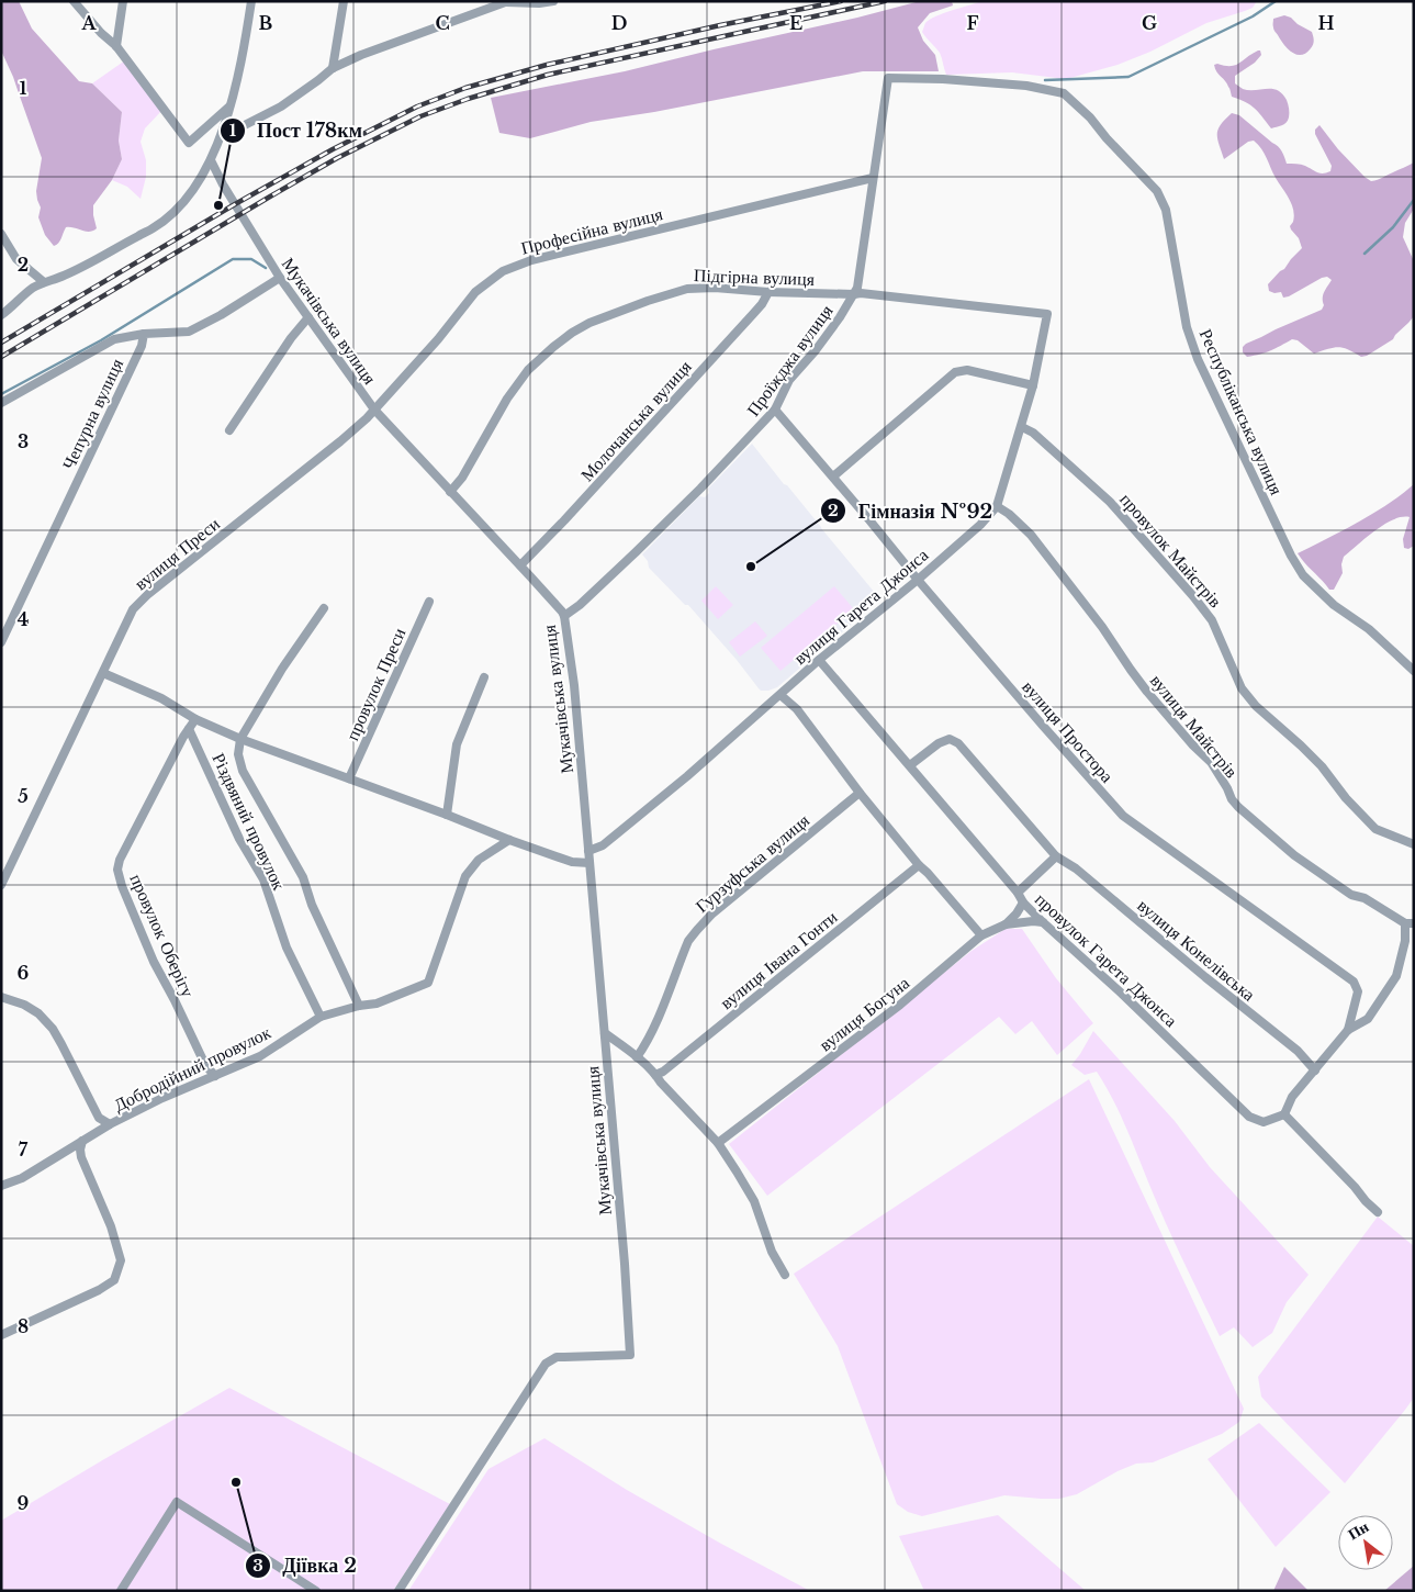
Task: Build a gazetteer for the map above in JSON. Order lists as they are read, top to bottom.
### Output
{
  "streets": {
    "street": [
      "Професійна вулиця",
      "Підгірна вулиця",
      "Мукачівська вулиця",
      "Проїжджа вулиця",
      "Республіканська вулиця",
      "Чепурна вулиця",
      "Молочанська вулиця",
      "провулок Майстрів",
      "вулиця Преси",
      "вулиця Гарета Джонса",
      "провулок Преси",
      "вулиця Майстрів",
      "вулиця Простора",
      "Різдвяний провулок",
      "Гурзуфська вулиця",
      "провулок Оберігу",
      "вулиця Конелівська",
      "вулиця Івана Гонти",
      "провулок Гарета Джонса",
      "вулиця Богуна",
      "Добродійний провулок"
    ]
  },
  "crossings": [
    ["Професійна вулиця", "Мукачівська вулиця"],
    ["Професійна вулиця", "Проїжджа вулиця"],
    ["Професійна вулиця", "вулиця Преси"],
    ["Підгірна вулиця", "Мукачівська вулиця"],
    ["Підгірна вулиця", "Проїжджа вулиця"],
    ["Підгірна вулиця", "Молочанська вулиця"],
    ["Підгірна вулиця", "вулиця Гарета Джонса"],
    ["Мукачівська вулиця", "Проїжджа вулиця"],
    ["Мукачівська вулиця", "Молочанська вулиця"],
    ["Мукачівська вулиця", "вулиця Преси"],
    ["Мукачівська вулиця", "вулиця Гарета Джонса"],
    ["Проїжджа вулиця", "Республіканська вулиця"],
    ["Проїжджа вулиця", "вулиця Простора"],
    ["провулок Майстрів", "вулиця Гарета Джонса"],
    ["вулиця Гарета Джонса", "вулиця Майстрів"],
    ["вулиця Гарета Джонса", "вулиця Простора"],
    ["вулиця Гарета Джонса", "провулок Гарета Джонса"],
    ["Різдвяний провулок", "провулок Оберігу"],
    ["Різдвяний провулок", "Добродійний провулок"],
    ["провулок Оберігу", "Добродійний провулок"],
    ["вулиця Конелівська", "провулок Гарета Джонса"],
    ["провулок Гарета Джонса", "вулиця Богуна"]
  ],
  "places": ["Пост 178км", "Гімназія №92", "Діївка 2"],
  "north": "top left",
  "grid": {
    "columns": [
      "A",
      "B",
      "C",
      "D",
      "E",
      "F",
      "G",
      "H"
    ],
    "rows": [
      "1",
      "2",
      "3",
      "4",
      "5",
      "6",
      "7",
      "8",
      "9"
    ]
  }
}
